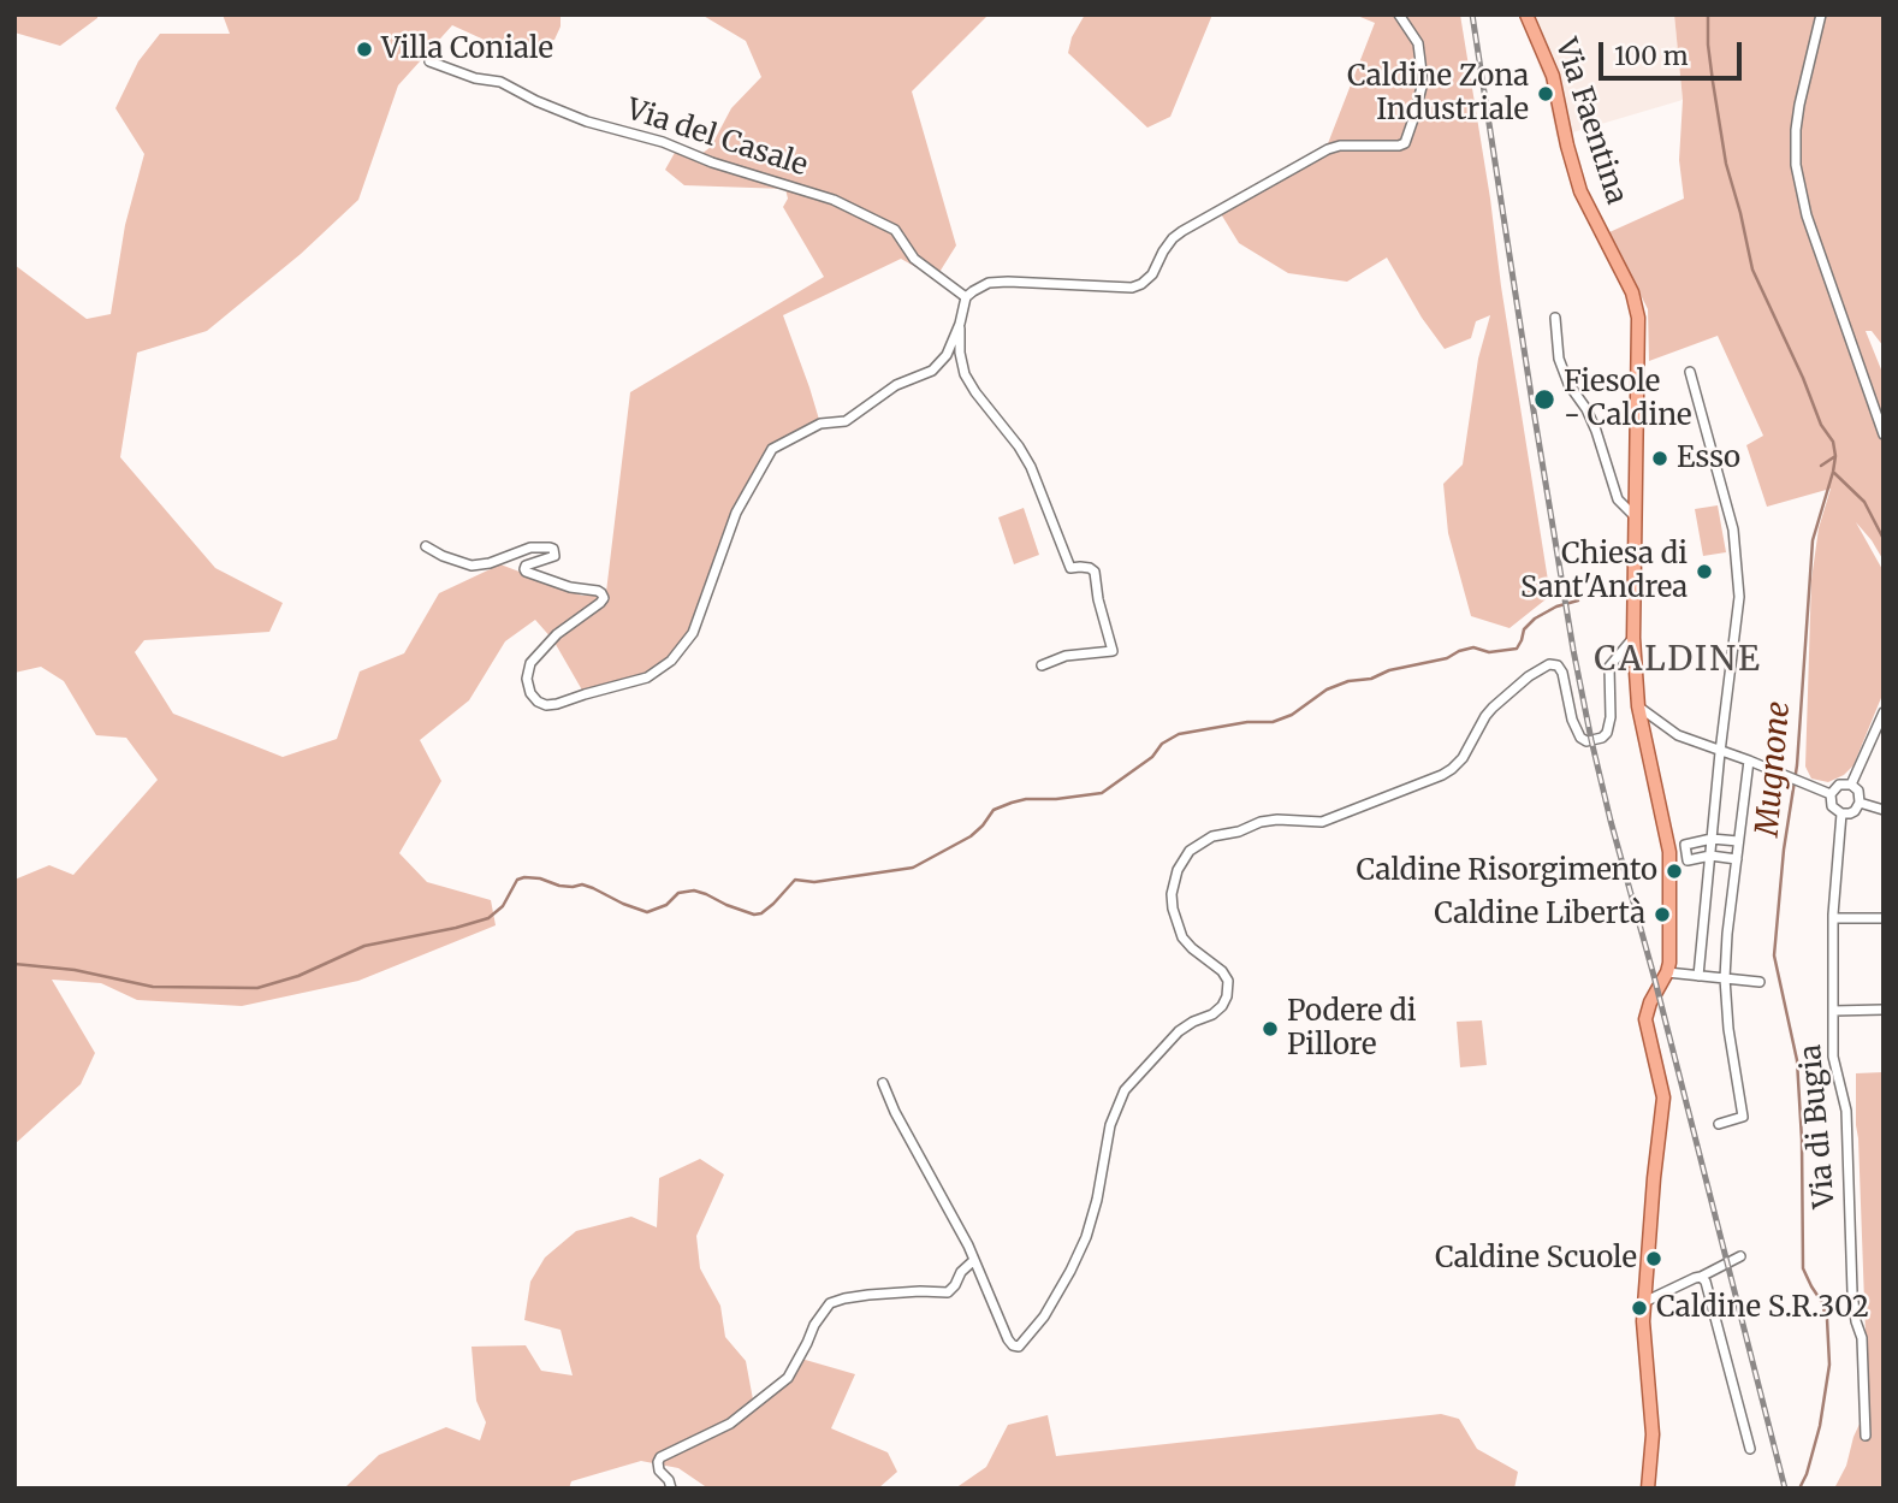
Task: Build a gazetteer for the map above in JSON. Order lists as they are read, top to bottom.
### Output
{
  "streets": {
    "main road": ["Via Faentina"],
    "street": ["Via del Casale", "Via di Bugia"]
  },
  "districts": ["CALDINE"],
  "water": ["Mugnone"],
  "places": [
    "Villa Coniale",
    "Caldine Zona Industriale",
    "Fiesole - Caldine",
    "Esso",
    "Chiesa di Sant'Andrea",
    "Caldine Risorgimento",
    "Caldine Libertà",
    "Podere di Pillore",
    "Caldine Scuole",
    "Caldine S.R.302"
  ],
  "scale_bar": "100 m"
}
